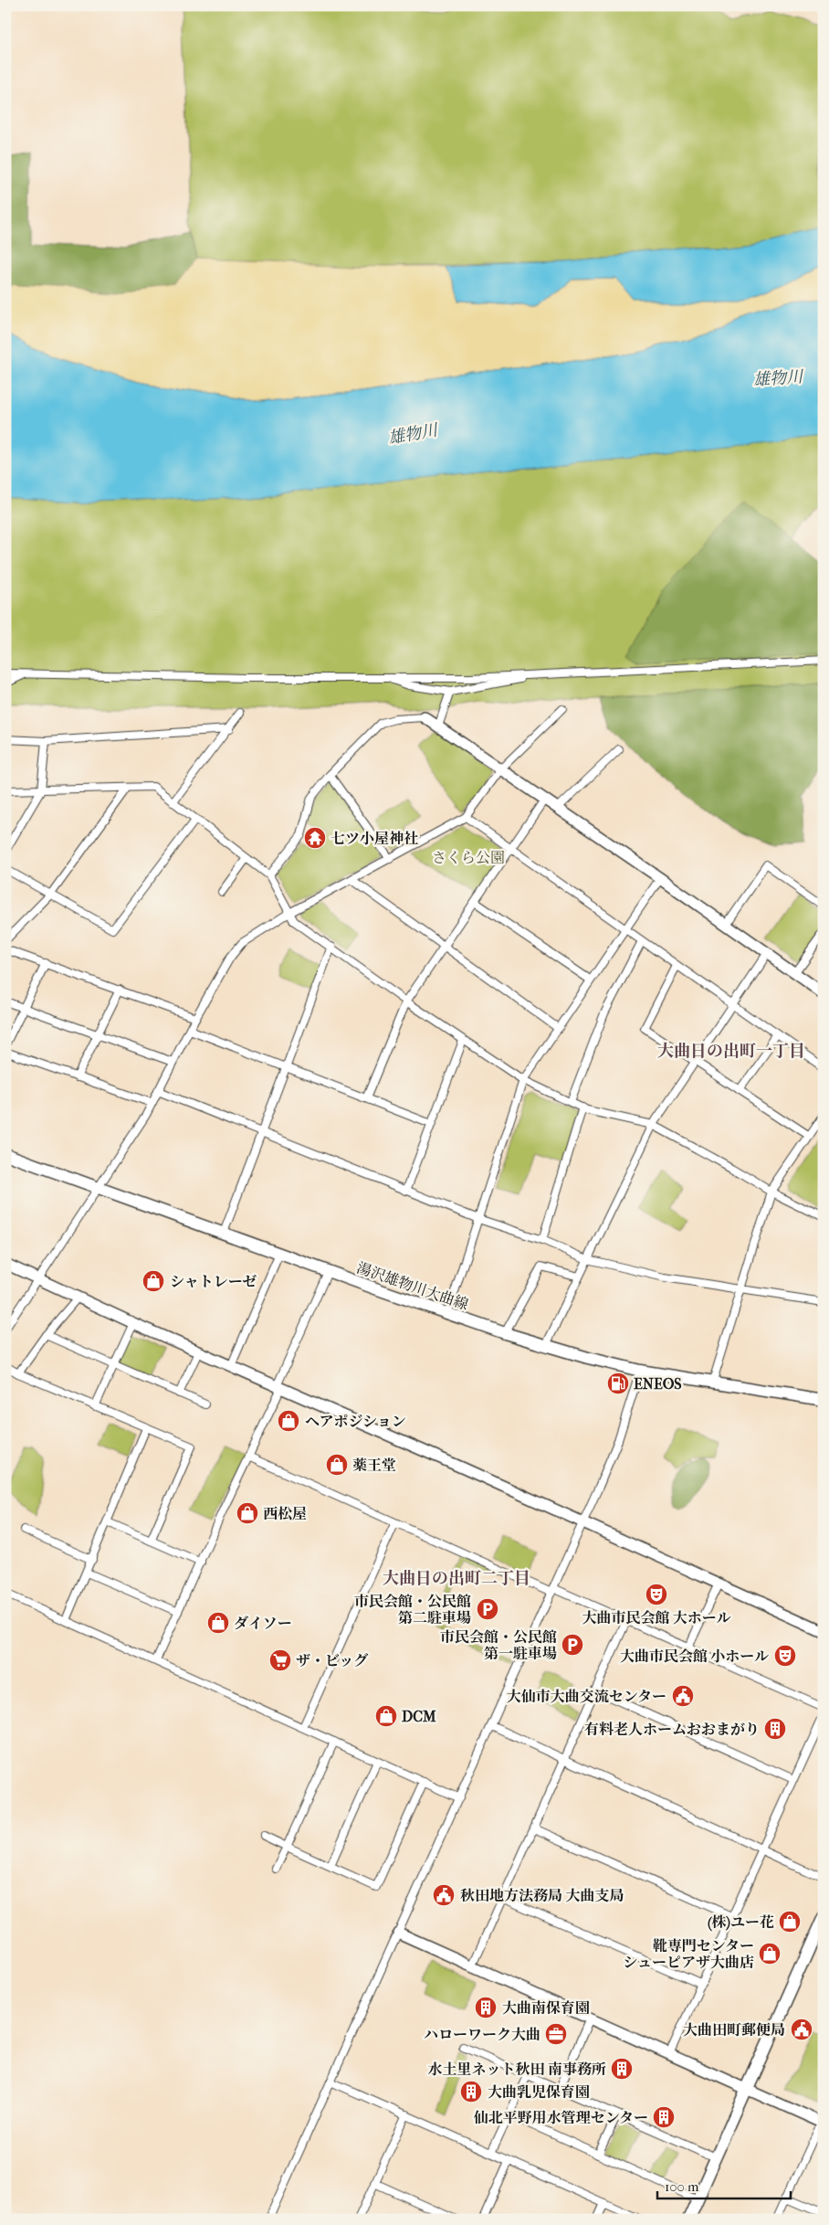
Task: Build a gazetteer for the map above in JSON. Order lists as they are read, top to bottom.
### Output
{
  "streets": {
    "main road": ["湯沢雄物川大曲線"]
  },
  "districts": ["大曲日の出町一丁目", "大曲日の出町二丁目"],
  "water": ["雄物川"],
  "parks": ["さくら公園"],
  "places": {
    "temple": ["七ツ小屋神社"],
    "shop": [
      "シャトレーゼ",
      "ヘアポジション",
      "薬王堂",
      "西松屋",
      "ダイソー",
      "DCM",
      "(株)ユー花",
      "靴専門センター シューピアザ大曲店"
    ],
    "fuel station": ["ENEOS"],
    "theatre": ["大曲市民会館 大ホール", "大曲市民会館 小ホール"],
    "parking": ["市民会館・公民館 第二駐車場", "市民会館・公民館 第一駐車場"],
    "supermarket": ["ザ・ビッグ"],
    "public building": ["大仙市大曲交流センター", "秋田地方法務局 大曲支局", "大曲田町郵便局"],
    "building": [
      "有料老人ホームおおまがり",
      "大曲南保育園",
      "水土里ネット秋田 南事務所",
      "大曲乳児保育園",
      "仙北平野用水管理センター"
    ],
    "office": ["ハローワーク大曲"]
  },
  "scale_bar": "100 m"
}
